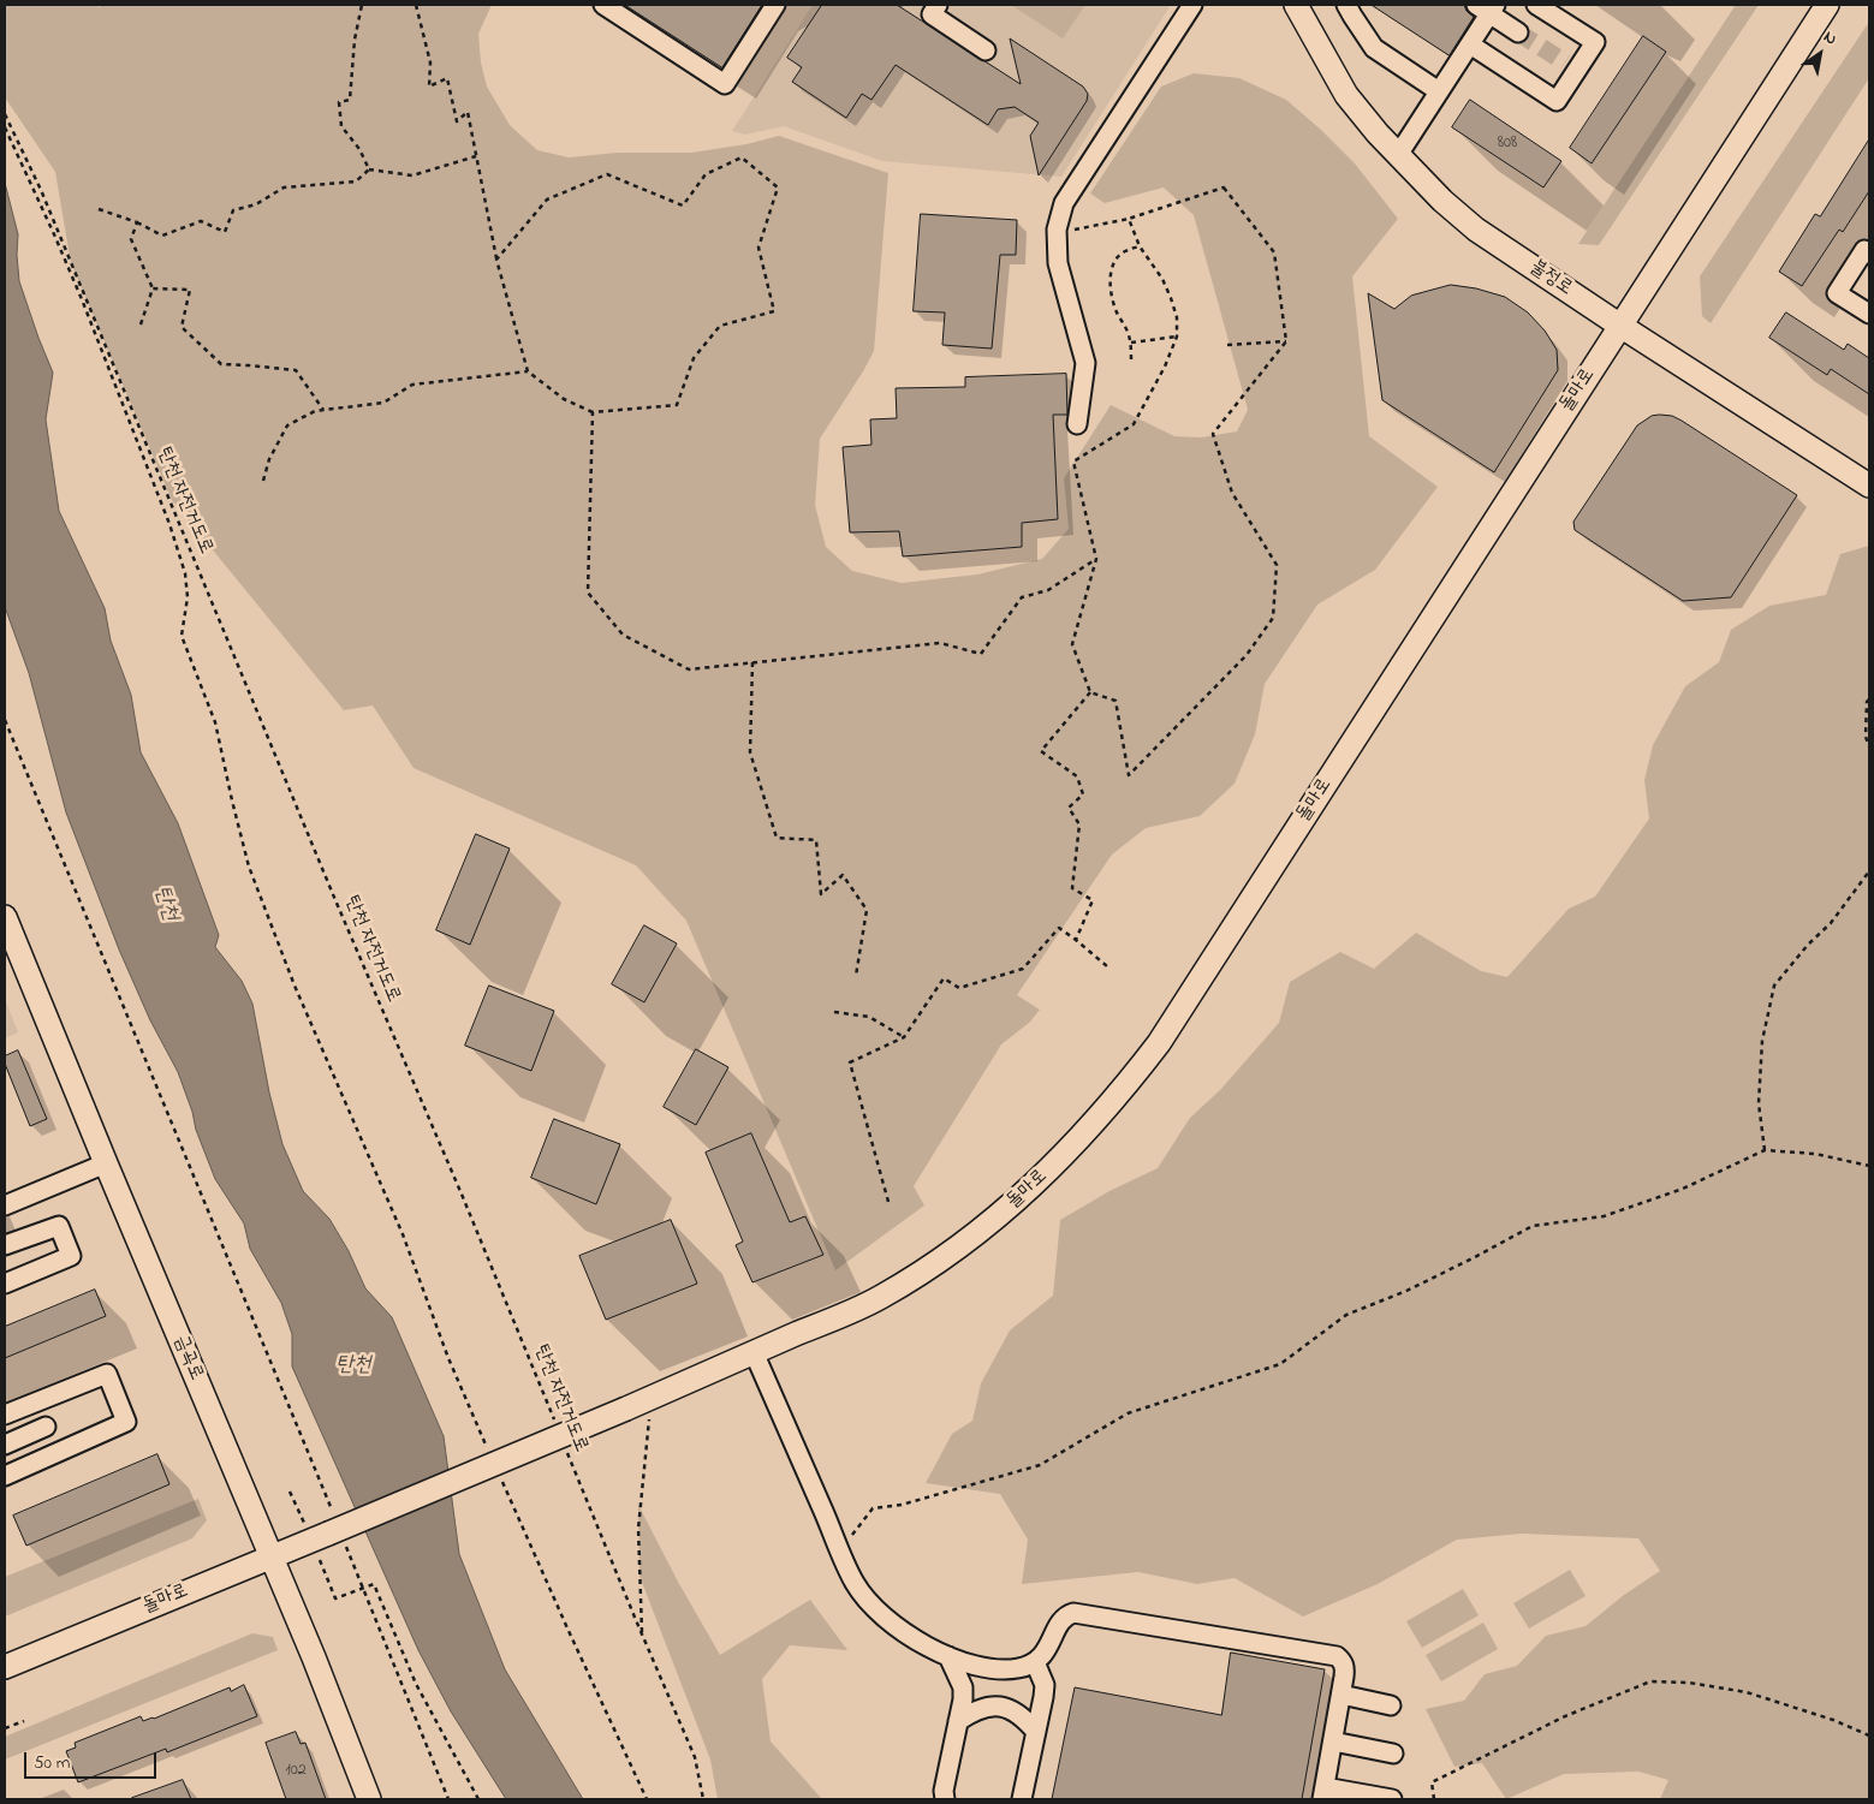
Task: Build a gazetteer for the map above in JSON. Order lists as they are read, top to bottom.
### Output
{
  "streets": {
    "main road": ["불정로", "돌마로", "금곡로"],
    "path": ["탄천 자전거도로"]
  },
  "crossings": [
    ["불정로", "돌마로"],
    ["돌마로", "금곡로"]
  ],
  "water": ["탄천"],
  "house_numbers": ["808", "102"],
  "scale_bar": "50 m",
  "north": "top right"
}
